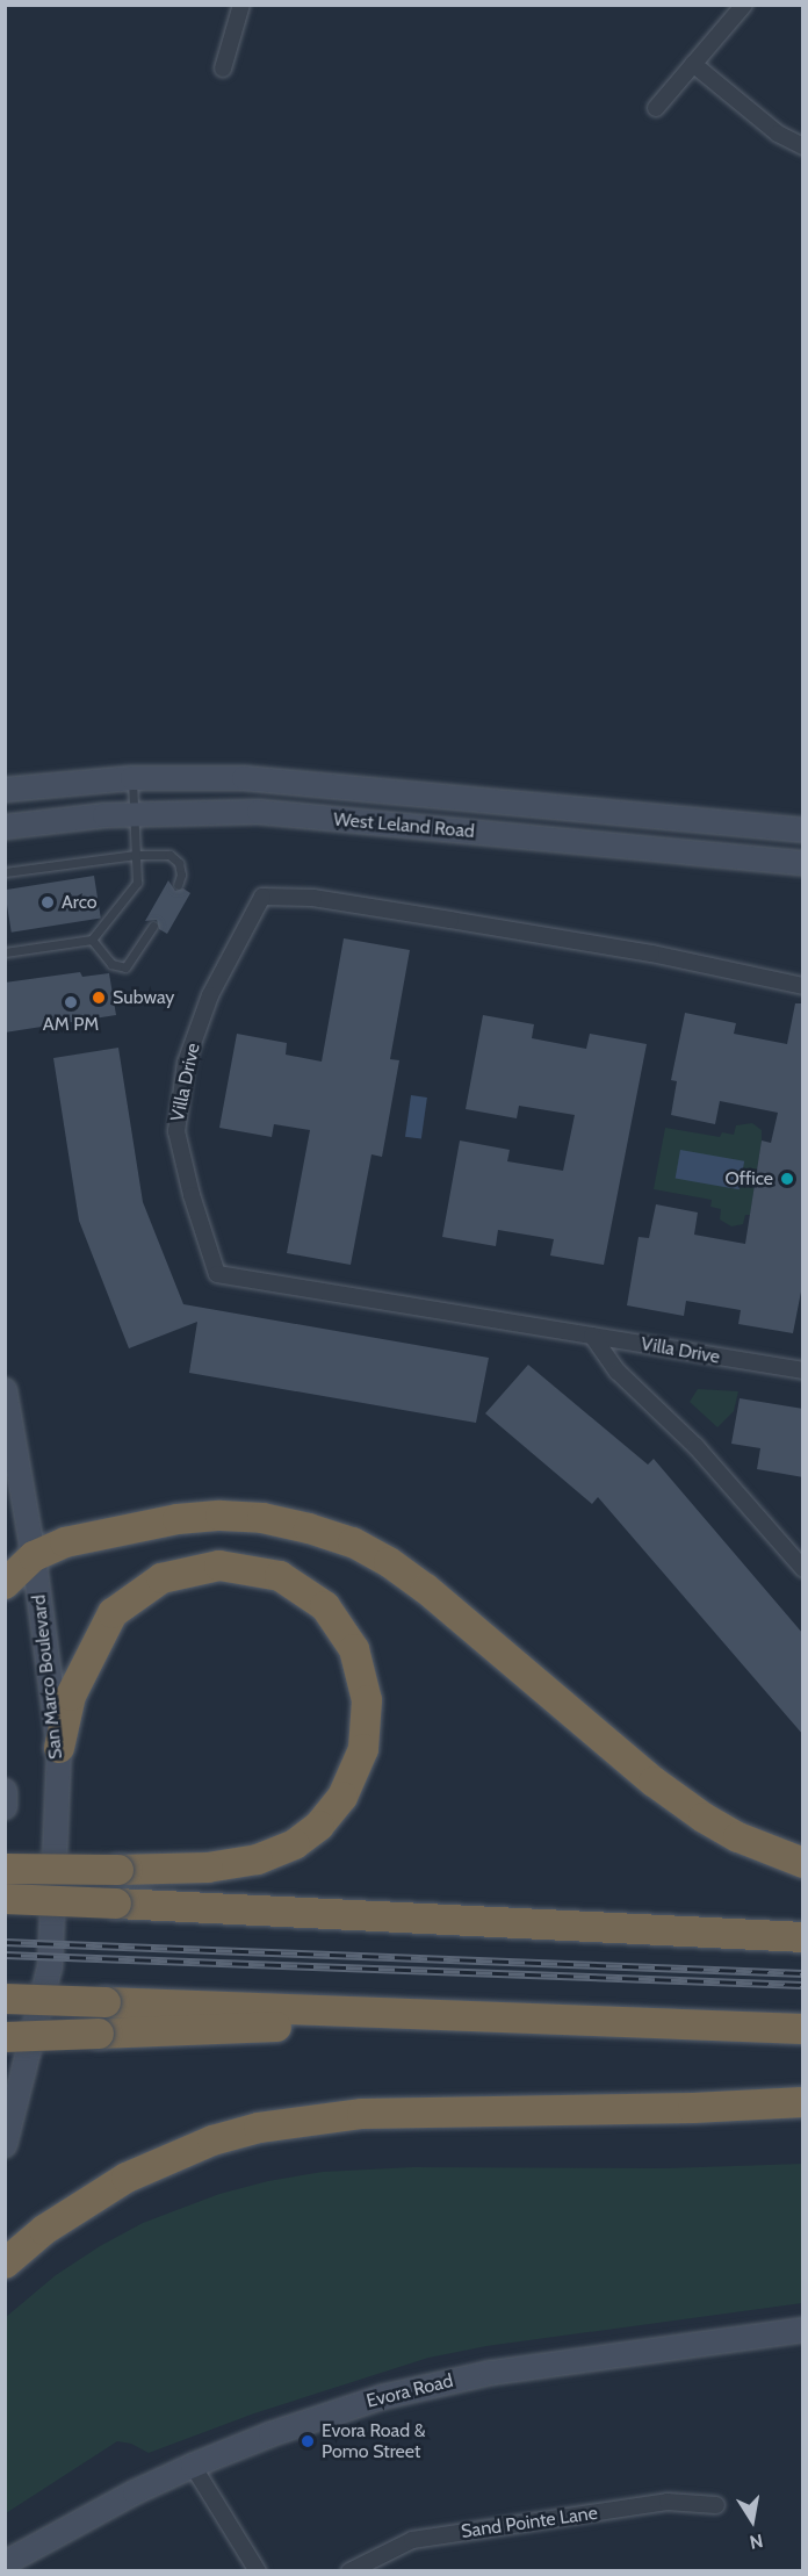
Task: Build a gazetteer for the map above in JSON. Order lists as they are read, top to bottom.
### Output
{
  "streets": {
    "street": [
      "West Leland Road",
      "Villa Drive",
      "San Marco Boulevard",
      "Evora Road",
      "Sand Pointe Lane"
    ]
  },
  "places": [
    "Arco",
    "Subway",
    "AM PM",
    "Office",
    "Evora Road & Pomo Street"
  ],
  "north": "bottom"
}
